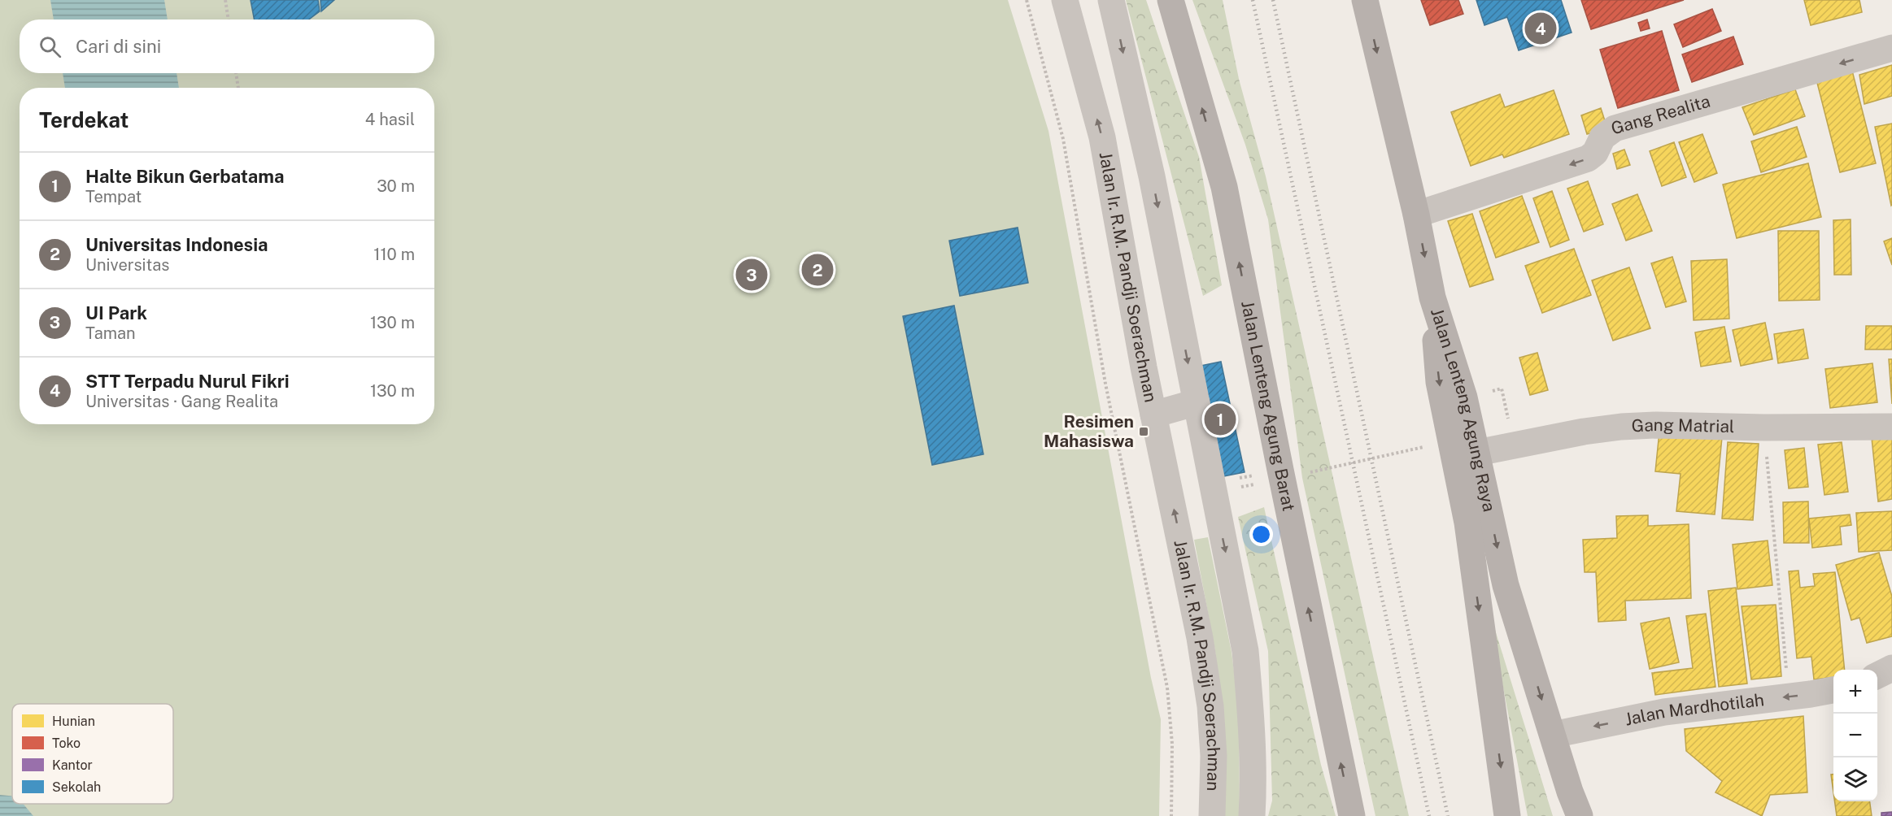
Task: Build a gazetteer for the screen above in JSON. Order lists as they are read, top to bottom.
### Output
{
  "streets": {
    "main road": ["Jalan Lenteng Agung Barat", "Jalan Lenteng Agung Raya"],
    "street": [
      "Gang Realita",
      "Jalan Ir. R.M. Pandji Soerachman",
      "Gang Matrial",
      "Jalan Mardhotilah"
    ]
  },
  "crossings": [
    ["Gang Realita", "Jalan Lenteng Agung Raya"],
    ["Jalan Lenteng Agung Raya", "Gang Matrial"],
    ["Jalan Lenteng Agung Raya", "Jalan Mardhotilah"]
  ],
  "one_way": ["Gang Realita", "Jalan Mardhotilah"],
  "places": {
    "transit": ["Resimen Mahasiswa"]
  },
  "legend": [
    "Hunian",
    "Toko",
    "Kantor",
    "Sekolah"
  ],
  "page": {
    "pins": [
      "4",
      "2",
      "3",
      "1"
    ],
    "search": "Cari di sini",
    "heading": ["Terdekat", "4 hasil"],
    "list": [
      {
        "mark": "1",
        "name": "Halte Bikun Gerbatama",
        "note": "Tempat",
        "value": "30 m"
      },
      {
        "mark": "2",
        "name": "Universitas Indonesia",
        "note": "Universitas",
        "value": "110 m"
      },
      {
        "mark": "3",
        "name": "UI Park",
        "note": "Taman",
        "value": "130 m"
      },
      {
        "mark": "4",
        "name": "STT Terpadu Nurul Fikri",
        "note": "Universitas · Gang Realita",
        "value": "130 m"
      }
    ],
    "map_buttons": ["+", "−"]
  }
}
